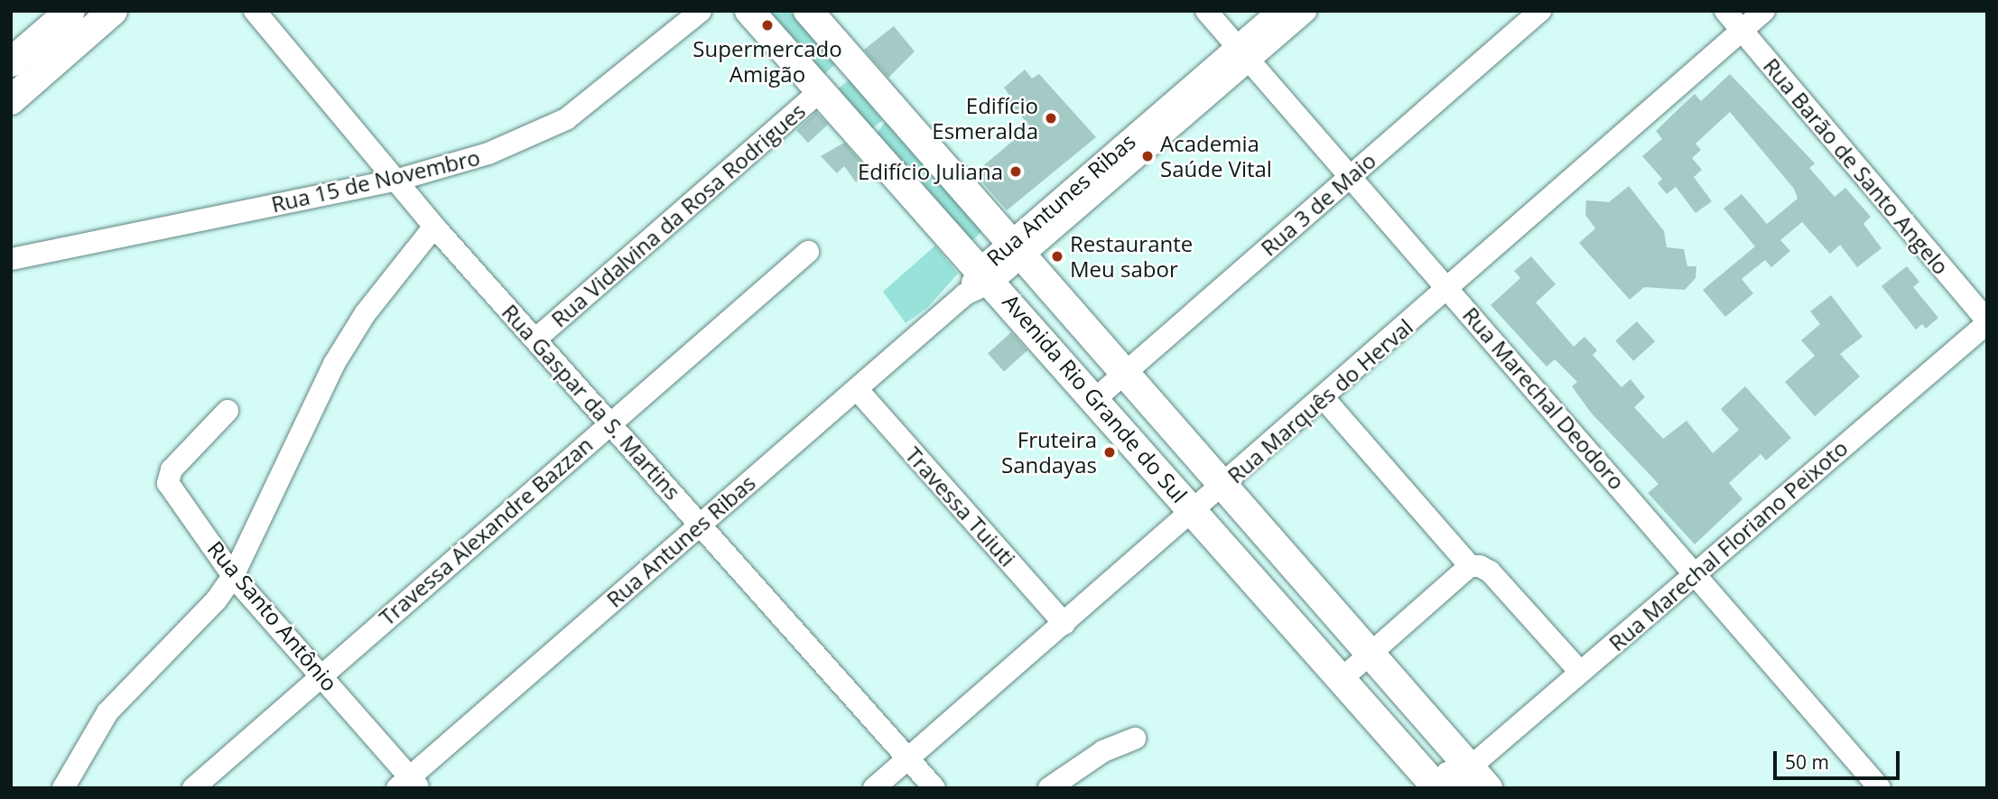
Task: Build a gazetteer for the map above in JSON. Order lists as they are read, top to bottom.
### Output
{
  "streets": {
    "main road": ["Avenida Rio Grande do Sul"],
    "street": [
      "Rua Barão de Santo Angelo",
      "Rua 15 de Novembro",
      "Rua Antunes Ribas",
      "Rua 3 de Maio",
      "Rua Vidalvina da Rosa Rodrigues",
      "Rua Marechal Deodoro",
      "Rua Marquês do Herval",
      "Rua Gaspar da S. Martins",
      "Travessa Tuiuti",
      "Travessa Alexandre Bazzan",
      "Rua Marechal Floriano Peixoto",
      "Rua Santo Antônio"
    ]
  },
  "crossings": [
    ["Rua Barão de Santo Angelo", "Rua Marquês do Herval"],
    ["Rua Barão de Santo Angelo", "Rua Marechal Floriano Peixoto"],
    ["Rua 15 de Novembro", "Rua Gaspar da S. Martins"],
    ["Rua Antunes Ribas", "Avenida Rio Grande do Sul"],
    ["Rua Antunes Ribas", "Rua Marechal Deodoro"],
    ["Rua Antunes Ribas", "Rua Gaspar da S. Martins"],
    ["Rua Antunes Ribas", "Travessa Tuiuti"],
    ["Rua Antunes Ribas", "Rua Santo Antônio"],
    ["Rua 3 de Maio", "Avenida Rio Grande do Sul"],
    ["Rua 3 de Maio", "Rua Marechal Deodoro"],
    ["Rua Vidalvina da Rosa Rodrigues", "Avenida Rio Grande do Sul"],
    ["Rua Vidalvina da Rosa Rodrigues", "Rua Gaspar da S. Martins"],
    ["Avenida Rio Grande do Sul", "Rua Marquês do Herval"],
    ["Avenida Rio Grande do Sul", "Rua Marechal Floriano Peixoto"],
    ["Rua Marechal Deodoro", "Rua Marquês do Herval"],
    ["Rua Marechal Deodoro", "Rua Marechal Floriano Peixoto"],
    ["Rua Marquês do Herval", "Rua Gaspar da S. Martins"],
    ["Rua Marquês do Herval", "Travessa Tuiuti"],
    ["Rua Gaspar da S. Martins", "Travessa Alexandre Bazzan"],
    ["Travessa Alexandre Bazzan", "Rua Santo Antônio"]
  ],
  "places": [
    "Supermercado Amigão",
    "Edifício Esmeralda",
    "Academia Saúde Vital",
    "Edifício Juliana",
    "Restaurante Meu sabor",
    "Fruteira Sandayas"
  ],
  "scale_bar": "50 m"
}
